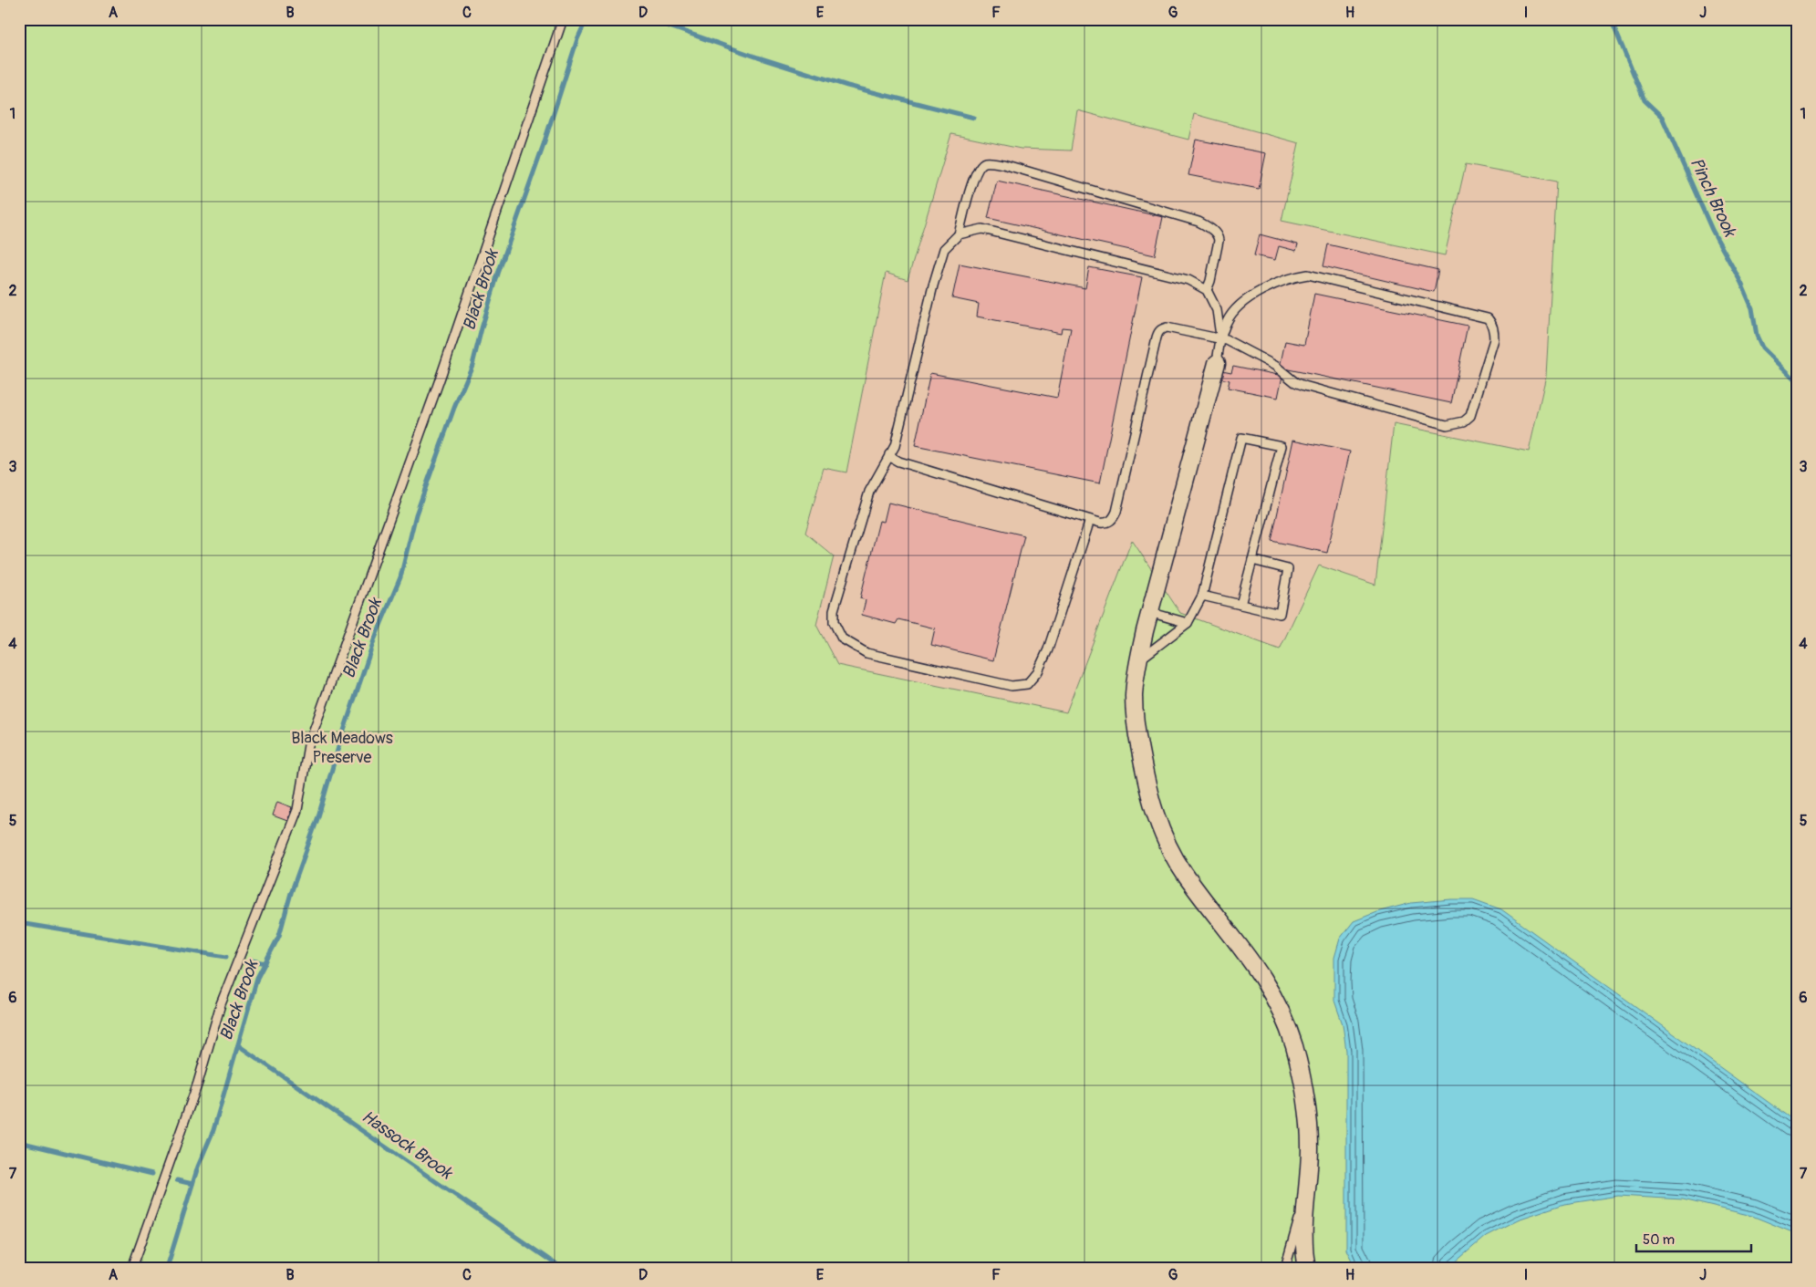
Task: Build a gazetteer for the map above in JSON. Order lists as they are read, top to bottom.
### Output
{
  "water": ["Pinch Brook", "Black Brook", "Hassock Brook"],
  "parks": ["Black Meadows Preserve"],
  "scale_bar": "50 m",
  "grid": {
    "columns": [
      "A",
      "B",
      "C",
      "D",
      "E",
      "F",
      "G",
      "H",
      "I",
      "J"
    ],
    "rows": [
      "1",
      "2",
      "3",
      "4",
      "5",
      "6",
      "7"
    ]
  }
}
